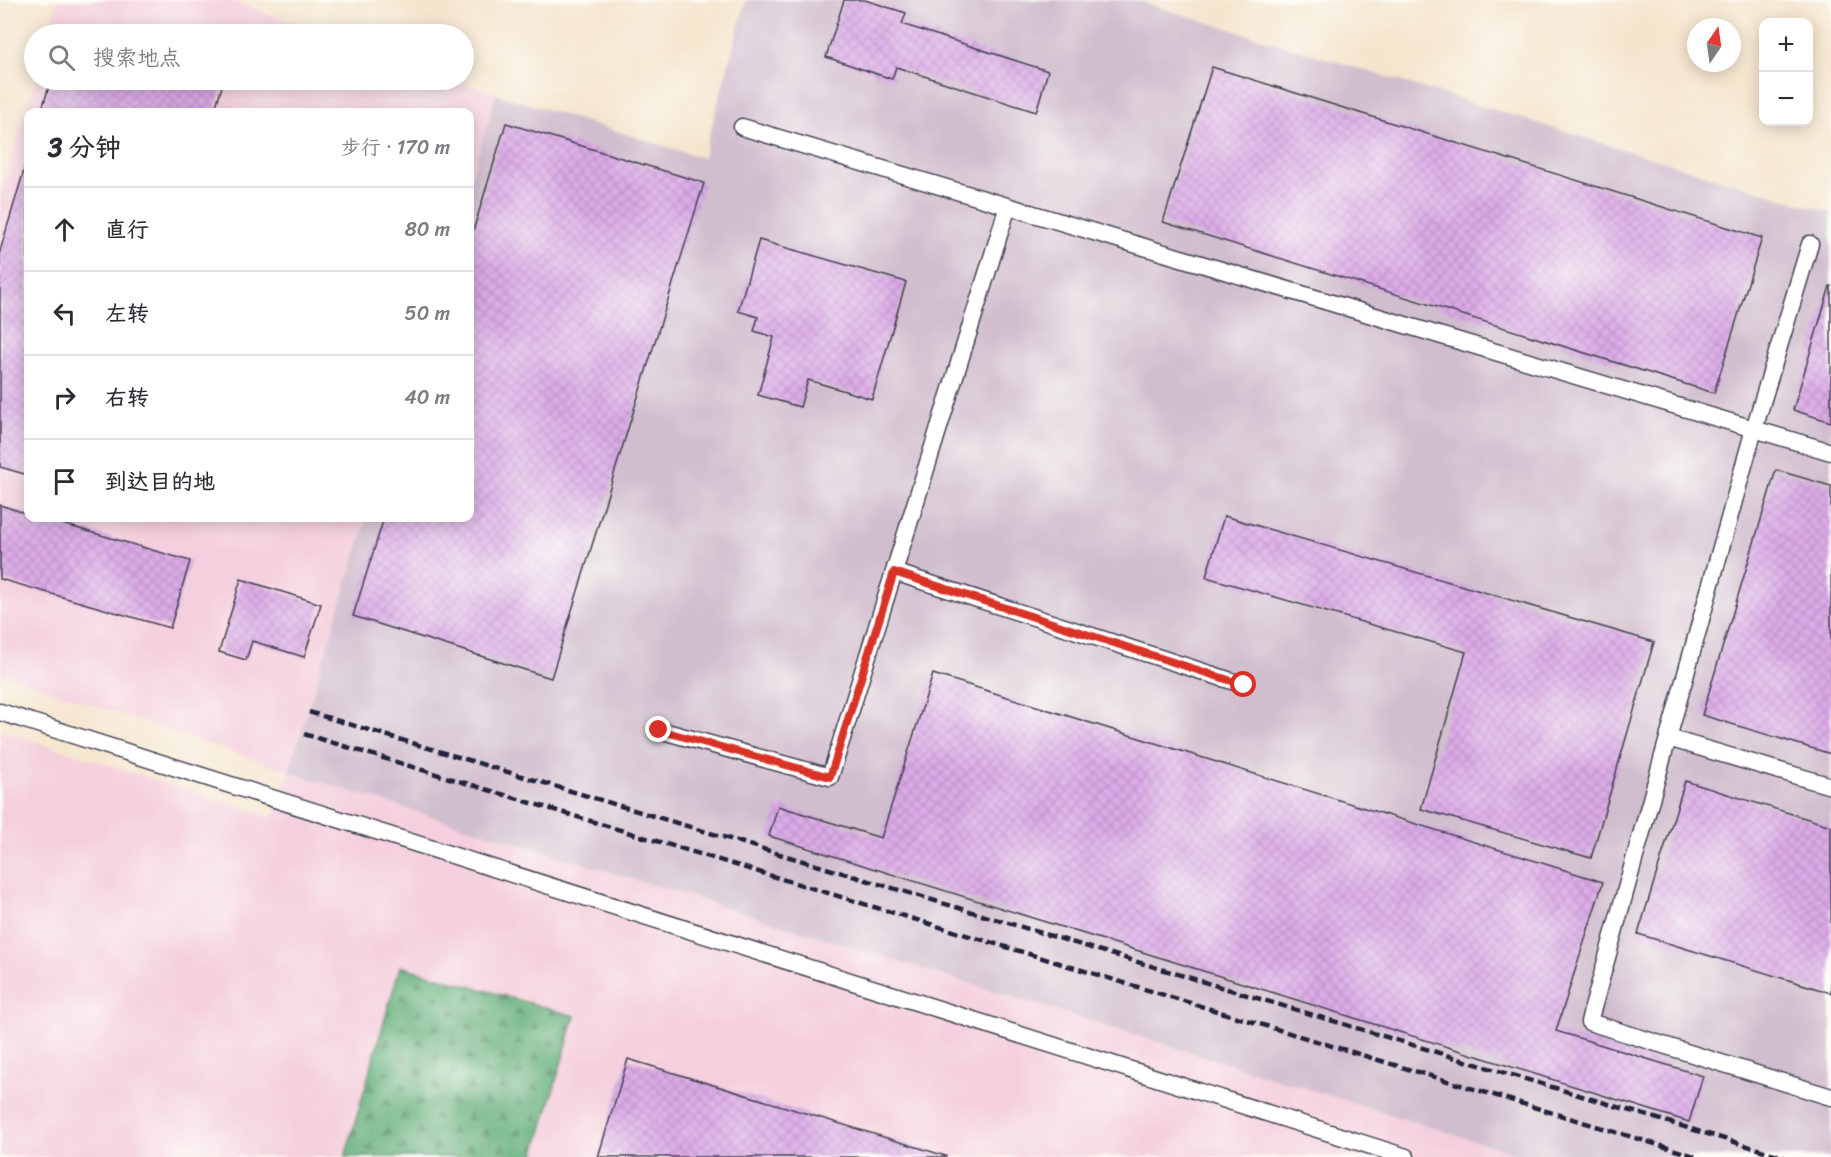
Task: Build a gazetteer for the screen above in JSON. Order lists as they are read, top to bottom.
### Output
{
  "north": "top",
  "page": {
    "map_buttons": ["+", "−"],
    "search": "搜索地点",
    "heading": ["3 分钟", "步行 · 170 m"],
    "list": [
      ["直行", "80 m"],
      ["左转", "50 m"],
      ["右转", "40 m"],
      "到达目的地"
    ]
  }
}
